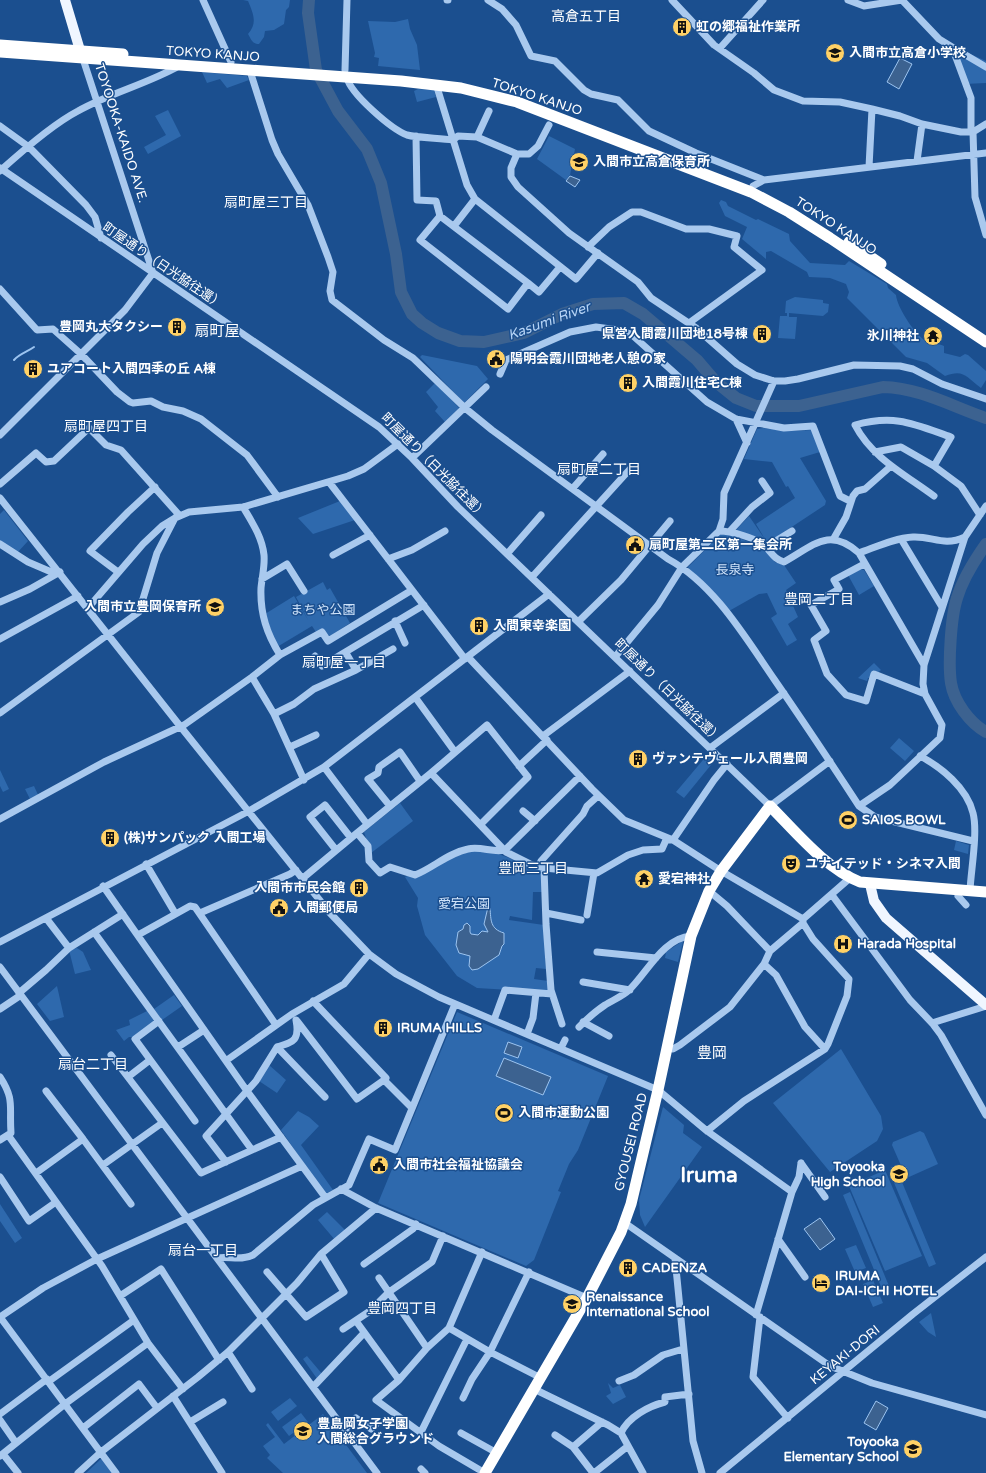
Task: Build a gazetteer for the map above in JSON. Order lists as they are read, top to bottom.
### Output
{
  "streets": {
    "highway": ["TOKYO KANJO", "GYOUSEI ROAD"],
    "main road": ["TOYOOKA-KAIDO AVE."],
    "street": ["町屋通り（日光脇往還）", "KEYAKI-DORI"]
  },
  "crossings": [
    ["TOKYO KANJO", "TOYOOKA-KAIDO AVE."],
    ["TOYOOKA-KAIDO AVE.", "町屋通り（日光脇往還）"],
    ["町屋通り（日光脇往還）", "GYOUSEI ROAD"]
  ],
  "districts": [
    "高倉五丁目",
    "扇町屋三丁目",
    "扇町屋",
    "扇町屋四丁目",
    "扇町屋二丁目",
    "豊岡二丁目",
    "扇町屋一丁目",
    "豊岡三丁目",
    "豊岡",
    "扇台二丁目",
    "Iruma",
    "扇台一丁目",
    "豊岡四丁目"
  ],
  "water": ["Kasumi River"],
  "parks": ["長泉寺", "まちや公園", "愛宕公園"],
  "places": {
    "building": [
      "虹の郷福祉作業所",
      "豊岡丸大タクシー",
      "県営入間霞川団地18号棟",
      "ユアコート入間四季の丘 A棟",
      "入間霞川住宅C棟",
      "入間東幸楽園",
      "ヴァンテヴェール入間豊岡",
      "(株)サンパック 入間工場",
      "入間市市民会館",
      "IRUMA HILLS",
      "CADENZA"
    ],
    "school or university": [
      "入間市立高倉小学校",
      "入間市立高倉保育所",
      "入間市立豊岡保育所",
      "Toyooka High School",
      "Renaissance International School",
      "豊島岡女子学園 入間総合グラウンド",
      "Toyooka Elementary School"
    ],
    "temple": ["氷川神社", "愛宕神社"],
    "public building": [
      "陽明会霞川団地老人憩の家",
      "扇町屋第二区第一集会所",
      "入間郵便局",
      "入間市社会福祉協議会"
    ],
    "sports": ["SAIOS BOWL", "入間市運動公園"],
    "theatre": ["ユナイテッド・シネマ入間"],
    "hospital": ["Harada Hospital"],
    "hotel": ["IRUMA DAI-ICHI HOTEL"]
  }
}
